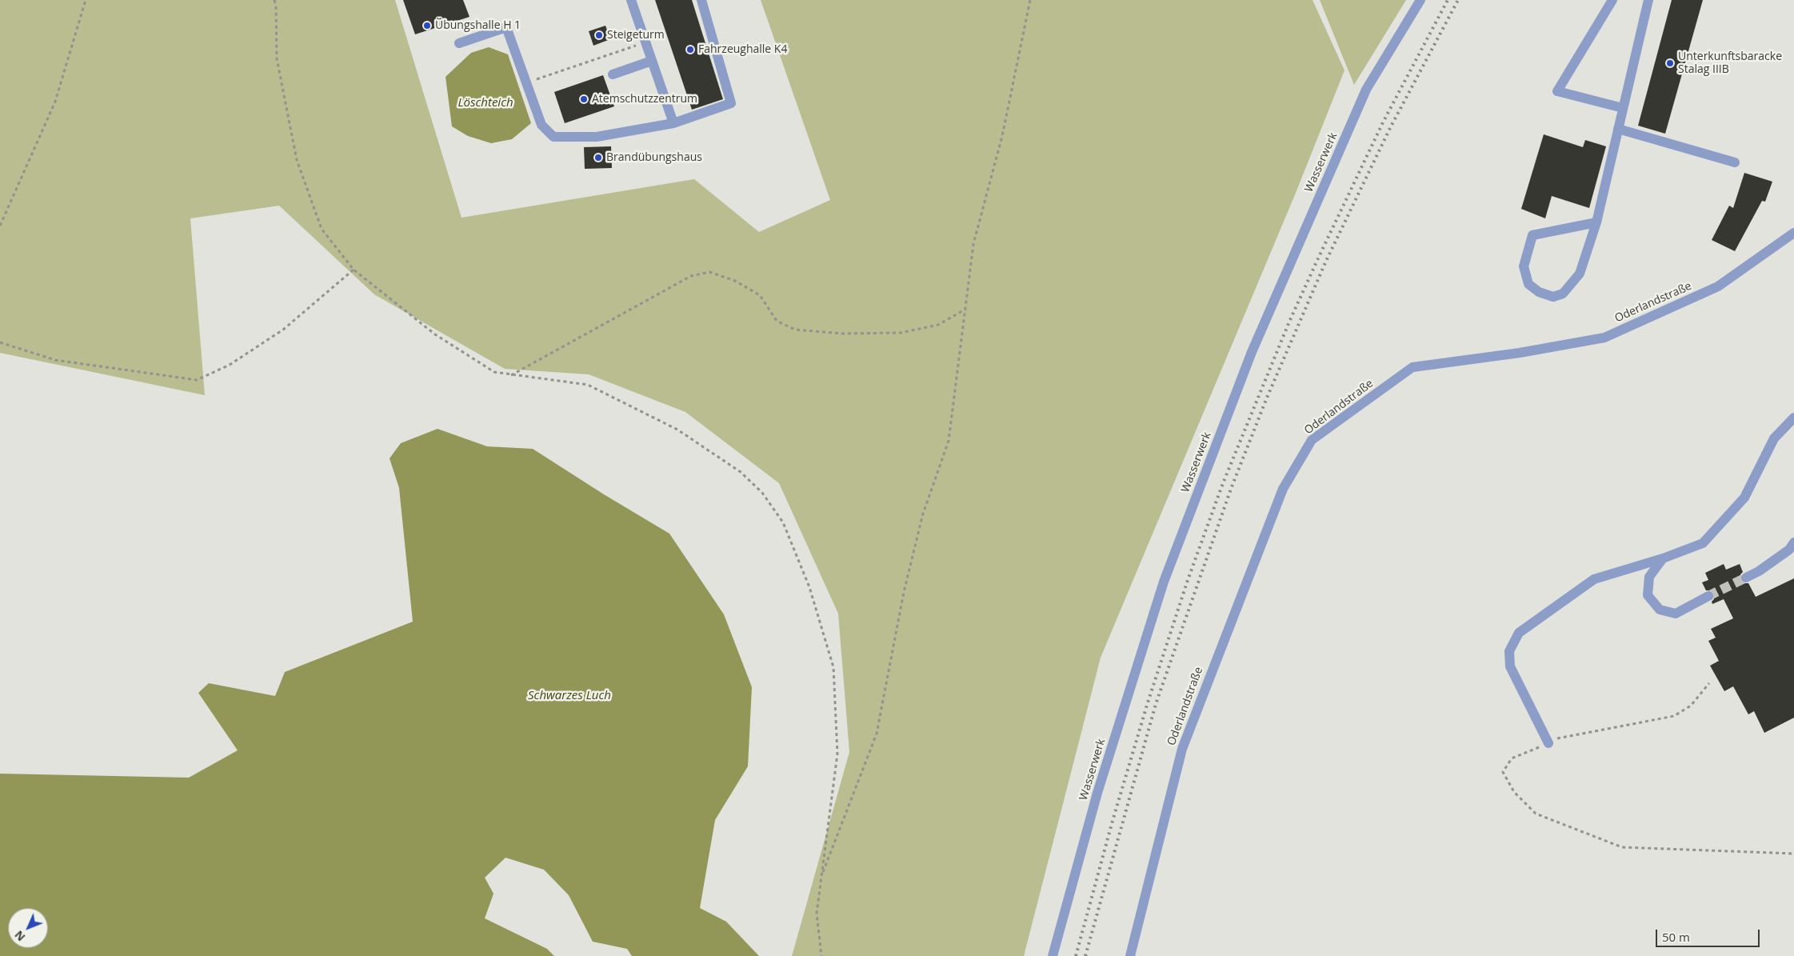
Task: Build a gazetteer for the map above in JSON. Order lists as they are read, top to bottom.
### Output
{
  "streets": {
    "street": ["Wasserwerk", "Oderlandstraße"]
  },
  "water": ["Löschteich", "Schwarzes Luch"],
  "places": [
    "Übungshalle H 1",
    "Steigeturm",
    "Fahrzeughalle K4",
    "Unterkunftsbaracke Stalag IIIB",
    "Atemschutzzentrum",
    "Brandübungshaus"
  ],
  "scale_bar": "50 m",
  "north": "bottom left"
}
